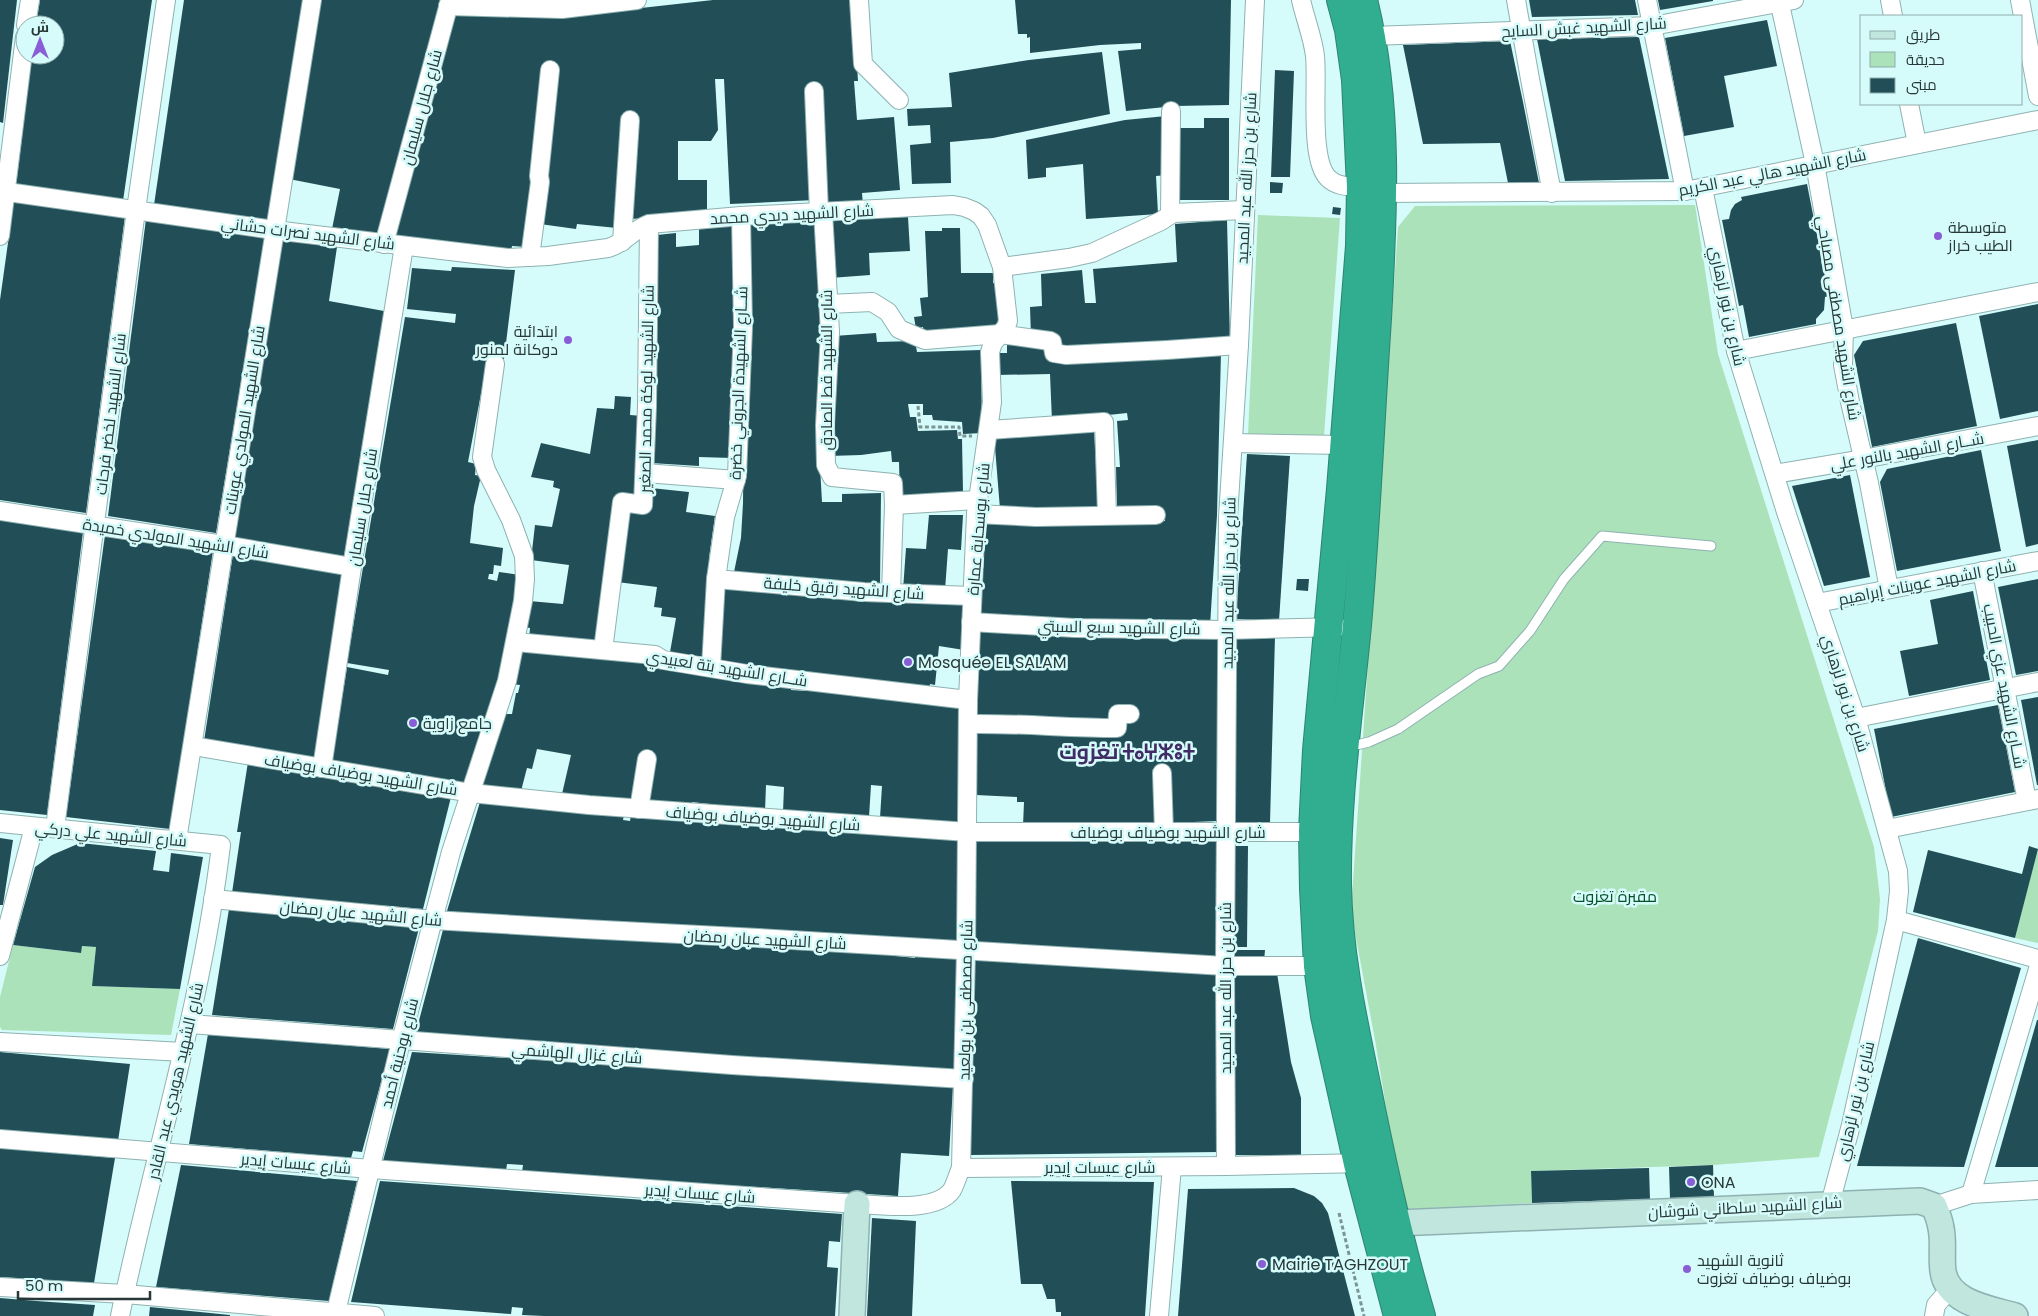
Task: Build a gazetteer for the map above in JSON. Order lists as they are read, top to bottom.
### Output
{
  "streets": {
    "street": [
      "شارع الشهيد غبش السايح",
      "شارع جلال سليمان",
      "شارع الشهيد هالي عبد الكريم",
      "شارع بن حرز الله عبد المجيد",
      "شارع الشهيد ديدي محمد",
      "شارع الشهيد نصرات حشاني",
      "شارع بن نور لزهاري",
      "شارع الشهيد مصطفى مصباحي",
      "شارع الشهيد قط الصادق",
      "شــارع الشهيدة الجروني خضرة",
      "شارع الشهيد لوكة محمد الصغير",
      "شارع الشهيد لخضر فرحات",
      "شارع الشهيد المولدي عوينات",
      "شــارع الشهيد بالنور علي",
      "شارع بوسحابة عمارة",
      "شارع الشهيد المولدي خميدة",
      "شارع الشهيد عوينات إبراهيم",
      "شارع الشهيد رقيق خليفة",
      "شارع الشهيد سبع السبتي",
      "شــارع الشهيد بتة لعبيدي",
      "شــارع الشهيد عزي الحبيب",
      "شارع الشهيد بوضياف بوضياف",
      "شارع الشهيد علي دركي",
      "شارع الشهيد عبان رمضان",
      "شارع مصطفى بن بولعيد",
      "شارع بوحنية أحمد",
      "شارع غزال الهاشمي",
      "شارع الشهيد هويدي عبد القادر",
      "شارع عيسات إيدير",
      "شارع الشهيد سلطاني شوشان"
    ]
  },
  "crossings": [
    ["شارع الشهيد غبش السايح", "شارع الشهيد مصطفى مصباحي"],
    ["شارع جلال سليمان", "شارع الشهيد نصرات حشاني"],
    ["شارع جلال سليمان", "شارع الشهيد المولدي خميدة"],
    ["شارع جلال سليمان", "شارع الشهيد بوضياف بوضياف"],
    ["شارع الشهيد هالي عبد الكريم", "شارع بن نور لزهاري"],
    ["شارع الشهيد هالي عبد الكريم", "شارع الشهيد مصطفى مصباحي"],
    ["شارع بن حرز الله عبد المجيد", "شارع الشهيد سبع السبتي"],
    ["شارع بن حرز الله عبد المجيد", "شارع الشهيد بوضياف بوضياف"],
    ["شارع بن حرز الله عبد المجيد", "شارع الشهيد عبان رمضان"],
    ["شارع بن حرز الله عبد المجيد", "شارع عيسات إيدير"],
    ["شارع الشهيد ديدي محمد", "شارع الشهيد نصرات حشاني"],
    ["شارع الشهيد ديدي محمد", "شارع الشهيد قط الصادق"],
    ["شارع الشهيد ديدي محمد", "شــارع الشهيدة الجروني خضرة"],
    ["شارع الشهيد ديدي محمد", "شارع الشهيد لوكة محمد الصغير"],
    ["شارع الشهيد ديدي محمد", "شارع بوسحابة عمارة"],
    ["شارع الشهيد نصرات حشاني", "شارع الشهيد لخضر فرحات"],
    ["شارع الشهيد نصرات حشاني", "شارع الشهيد المولدي عوينات"],
    ["شارع بن نور لزهاري", "شــارع الشهيد بالنور علي"],
    ["شارع بن نور لزهاري", "شارع الشهيد عوينات إبراهيم"],
    ["شارع بن نور لزهاري", "شارع الشهيد سلطاني شوشان"],
    ["شارع الشهيد مصطفى مصباحي", "شــارع الشهيد بالنور علي"],
    ["شارع الشهيد مصطفى مصباحي", "شارع الشهيد عوينات إبراهيم"],
    ["شارع الشهيد قط الصادق", "شارع الشهيد رقيق خليفة"],
    ["شــارع الشهيدة الجروني خضرة", "شارع الشهيد رقيق خليفة"],
    ["شــارع الشهيدة الجروني خضرة", "شــارع الشهيد بتة لعبيدي"],
    ["شارع الشهيد لوكة محمد الصغير", "شــارع الشهيد بتة لعبيدي"],
    ["شارع الشهيد لخضر فرحات", "شارع الشهيد المولدي خميدة"],
    ["شارع الشهيد لخضر فرحات", "شارع الشهيد علي دركي"],
    ["شارع الشهيد المولدي عوينات", "شارع الشهيد المولدي خميدة"],
    ["شارع الشهيد المولدي عوينات", "شارع الشهيد بوضياف بوضياف"],
    ["شارع الشهيد المولدي عوينات", "شارع الشهيد علي دركي"],
    ["شارع بوسحابة عمارة", "شارع الشهيد رقيق خليفة"],
    ["شارع بوسحابة عمارة", "شارع الشهيد سبع السبتي"],
    ["شارع بوسحابة عمارة", "شــارع الشهيد بتة لعبيدي"],
    ["شارع بوسحابة عمارة", "شارع الشهيد بوضياف بوضياف"],
    ["شارع بوسحابة عمارة", "شارع مصطفى بن بولعيد"],
    ["شارع الشهيد عوينات إبراهيم", "شــارع الشهيد عزي الحبيب"],
    ["شــارع الشهيد بتة لعبيدي", "شارع بوحنية أحمد"],
    ["شارع الشهيد بوضياف بوضياف", "شارع مصطفى بن بولعيد"],
    ["شارع الشهيد بوضياف بوضياف", "شارع بوحنية أحمد"],
    ["شارع الشهيد علي دركي", "شارع الشهيد هويدي عبد القادر"],
    ["شارع الشهيد عبان رمضان", "شارع مصطفى بن بولعيد"],
    ["شارع الشهيد عبان رمضان", "شارع بوحنية أحمد"],
    ["شارع الشهيد عبان رمضان", "شارع الشهيد هويدي عبد القادر"],
    ["شارع مصطفى بن بولعيد", "شارع غزال الهاشمي"],
    ["شارع مصطفى بن بولعيد", "شارع عيسات إيدير"],
    ["شارع بوحنية أحمد", "شارع غزال الهاشمي"],
    ["شارع بوحنية أحمد", "شارع عيسات إيدير"],
    ["شارع غزال الهاشمي", "شارع الشهيد هويدي عبد القادر"],
    ["شارع الشهيد هويدي عبد القادر", "شارع عيسات إيدير"]
  ],
  "districts": ["تغزوت ⵜⴰⵖⵣⵓⵜ"],
  "parks": ["مقبرة تغزوت"],
  "places": [
    "متوسطة الطيب خراز",
    "ابتدائية دوكانة لمنور",
    "Mosquée EL SALAM",
    "جامع زاوية",
    "ONA",
    "Mairie TAGHZOUT",
    "ثانوية الشهيد بوضياف بوضياف تغزوت"
  ],
  "legend": ["طريق", "حديقة", "مبنى"],
  "scale_bar": "50 m",
  "north": "top"
}
